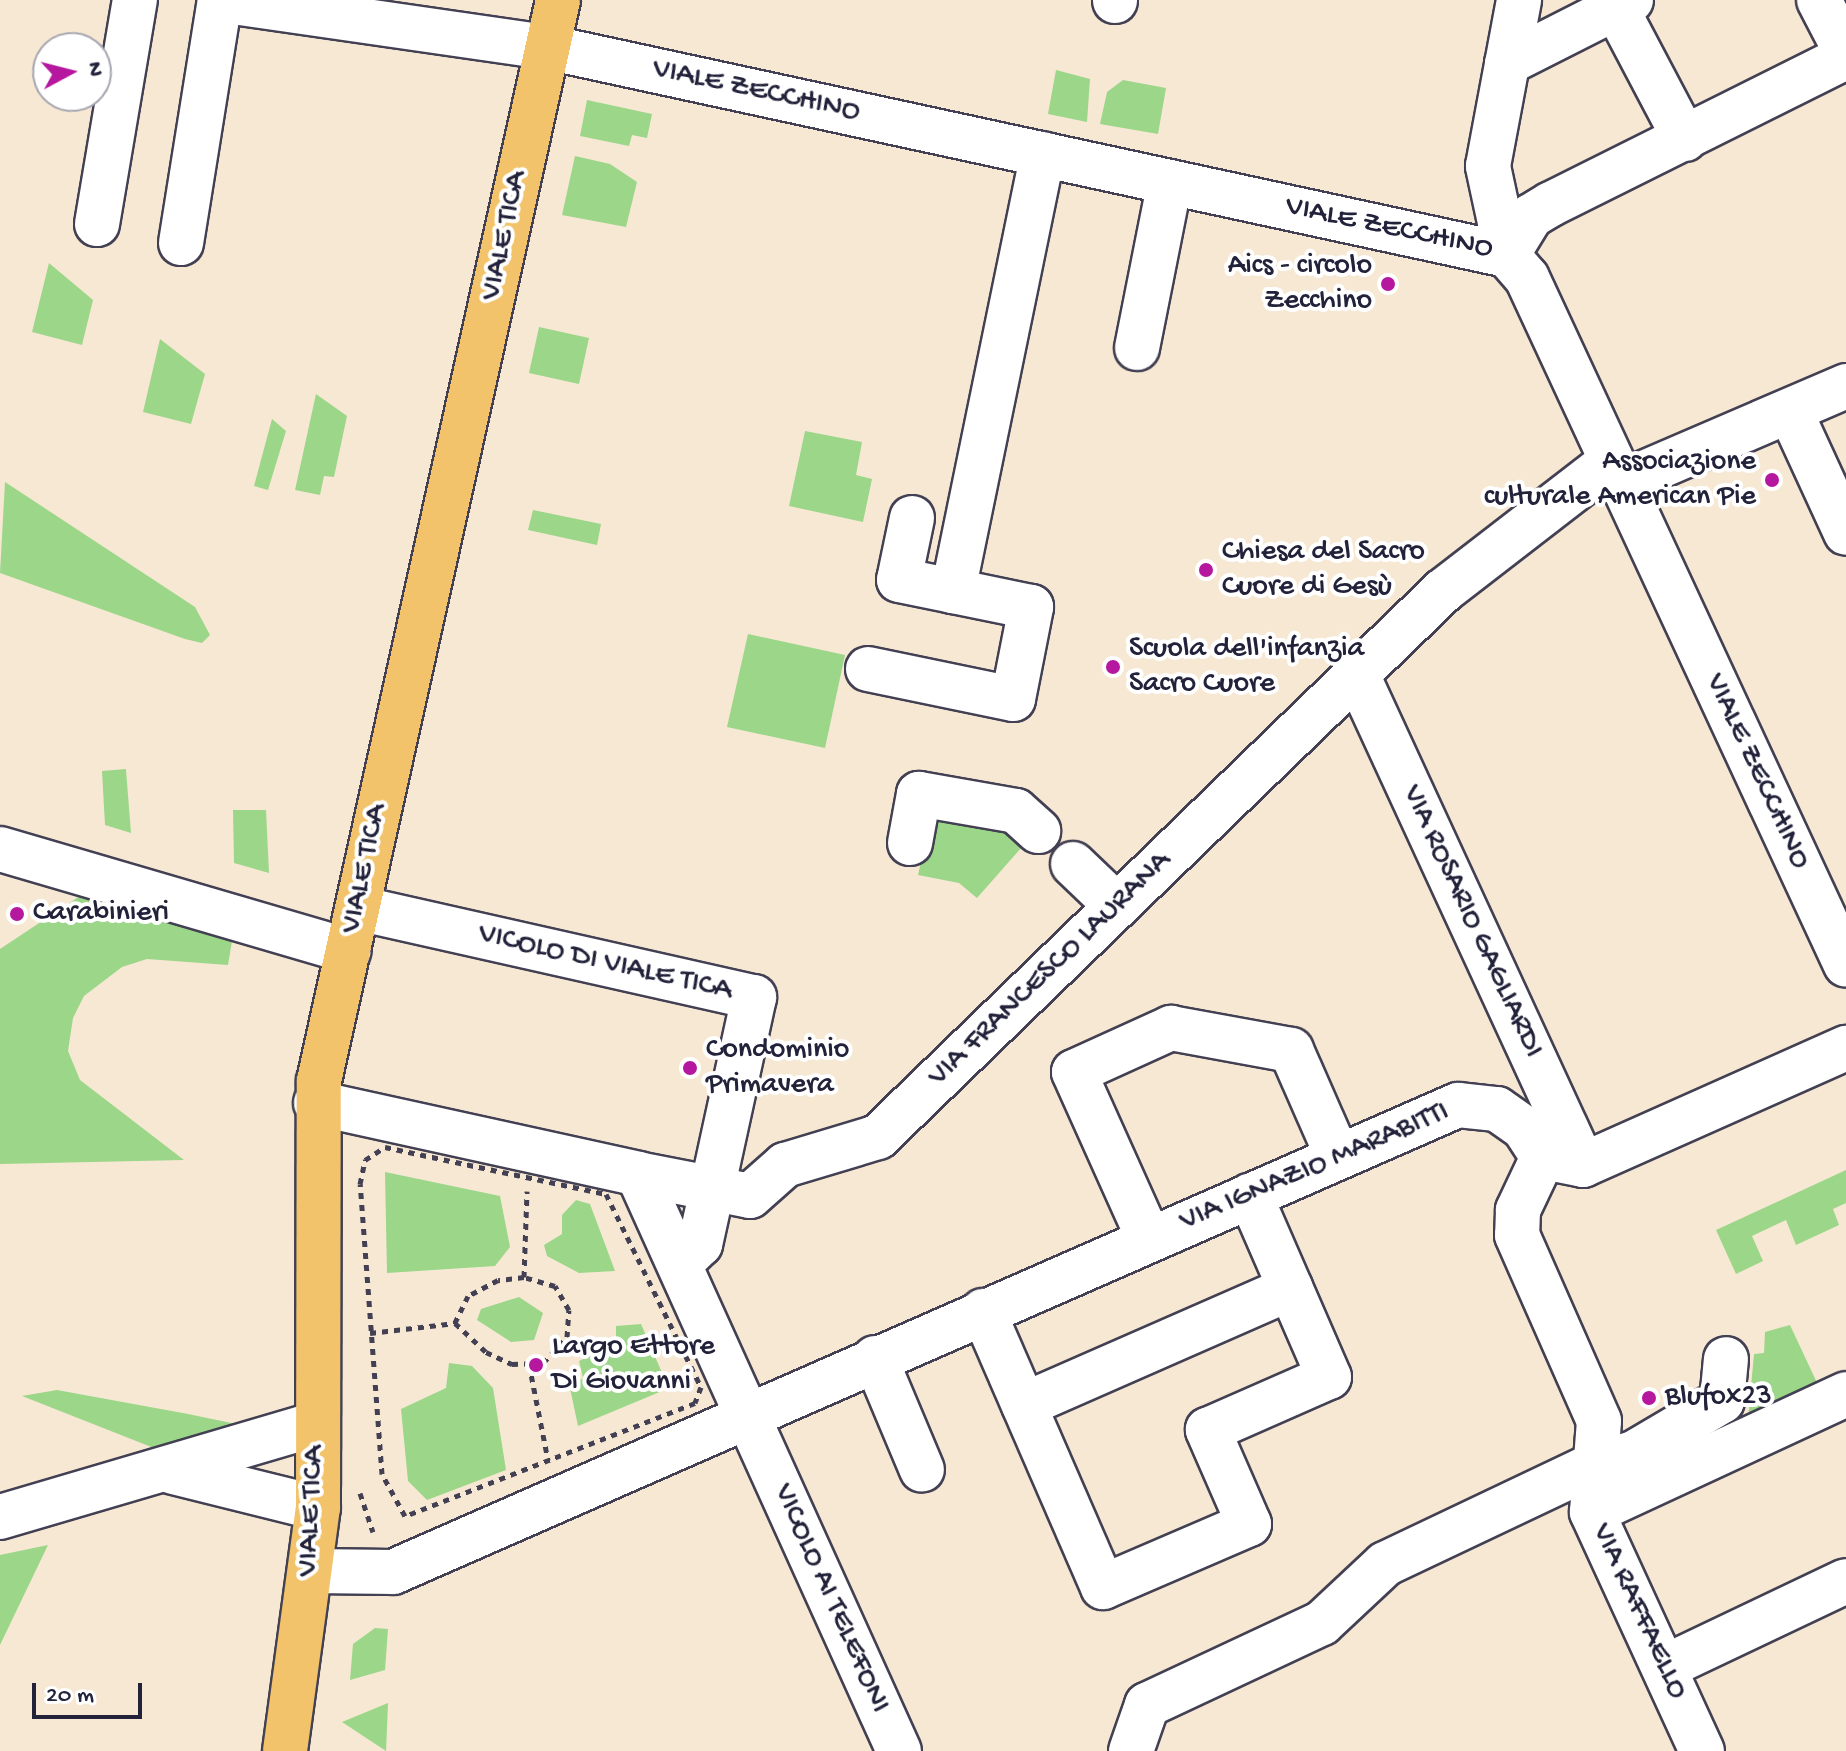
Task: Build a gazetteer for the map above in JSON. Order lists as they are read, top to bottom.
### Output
{
  "streets": {
    "main road": ["VIALE TICA"],
    "street": [
      "VIALE ZECCHINO",
      "VIA ROSARIO GAGLIARDI",
      "VICOLO DI VIALE TICA",
      "VIA FRANCESCO LAURANA",
      "VIA IGNAZIO MARABITTI",
      "VICOLO AI TELEFONI",
      "VIA RAFFAELLO"
    ]
  },
  "crossings": [
    ["VIALE ZECCHINO", "VIALE TICA"],
    ["VIALE ZECCHINO", "VIA FRANCESCO LAURANA"],
    ["VIALE TICA", "VICOLO DI VIALE TICA"],
    ["VIALE TICA", "VIA IGNAZIO MARABITTI"],
    ["VIA ROSARIO GAGLIARDI", "VIA FRANCESCO LAURANA"],
    ["VIA ROSARIO GAGLIARDI", "VIA IGNAZIO MARABITTI"],
    ["VIA ROSARIO GAGLIARDI", "VIA RAFFAELLO"],
    ["VICOLO DI VIALE TICA", "VIA FRANCESCO LAURANA"],
    ["VIA IGNAZIO MARABITTI", "VICOLO AI TELEFONI"],
    ["VIA IGNAZIO MARABITTI", "VIA RAFFAELLO"]
  ],
  "places": [
    "Aics - circolo Zecchino",
    "Associazione culturale American Pie",
    "Chiesa del Sacro Cuore di Gesù",
    "Scuola dell'infanzia Sacro Cuore",
    "Carabinieri",
    "Condominio Primavera",
    "Largo Ettore Di Giovanni",
    "Blufox23"
  ],
  "scale_bar": "20 m",
  "north": "right"
}
